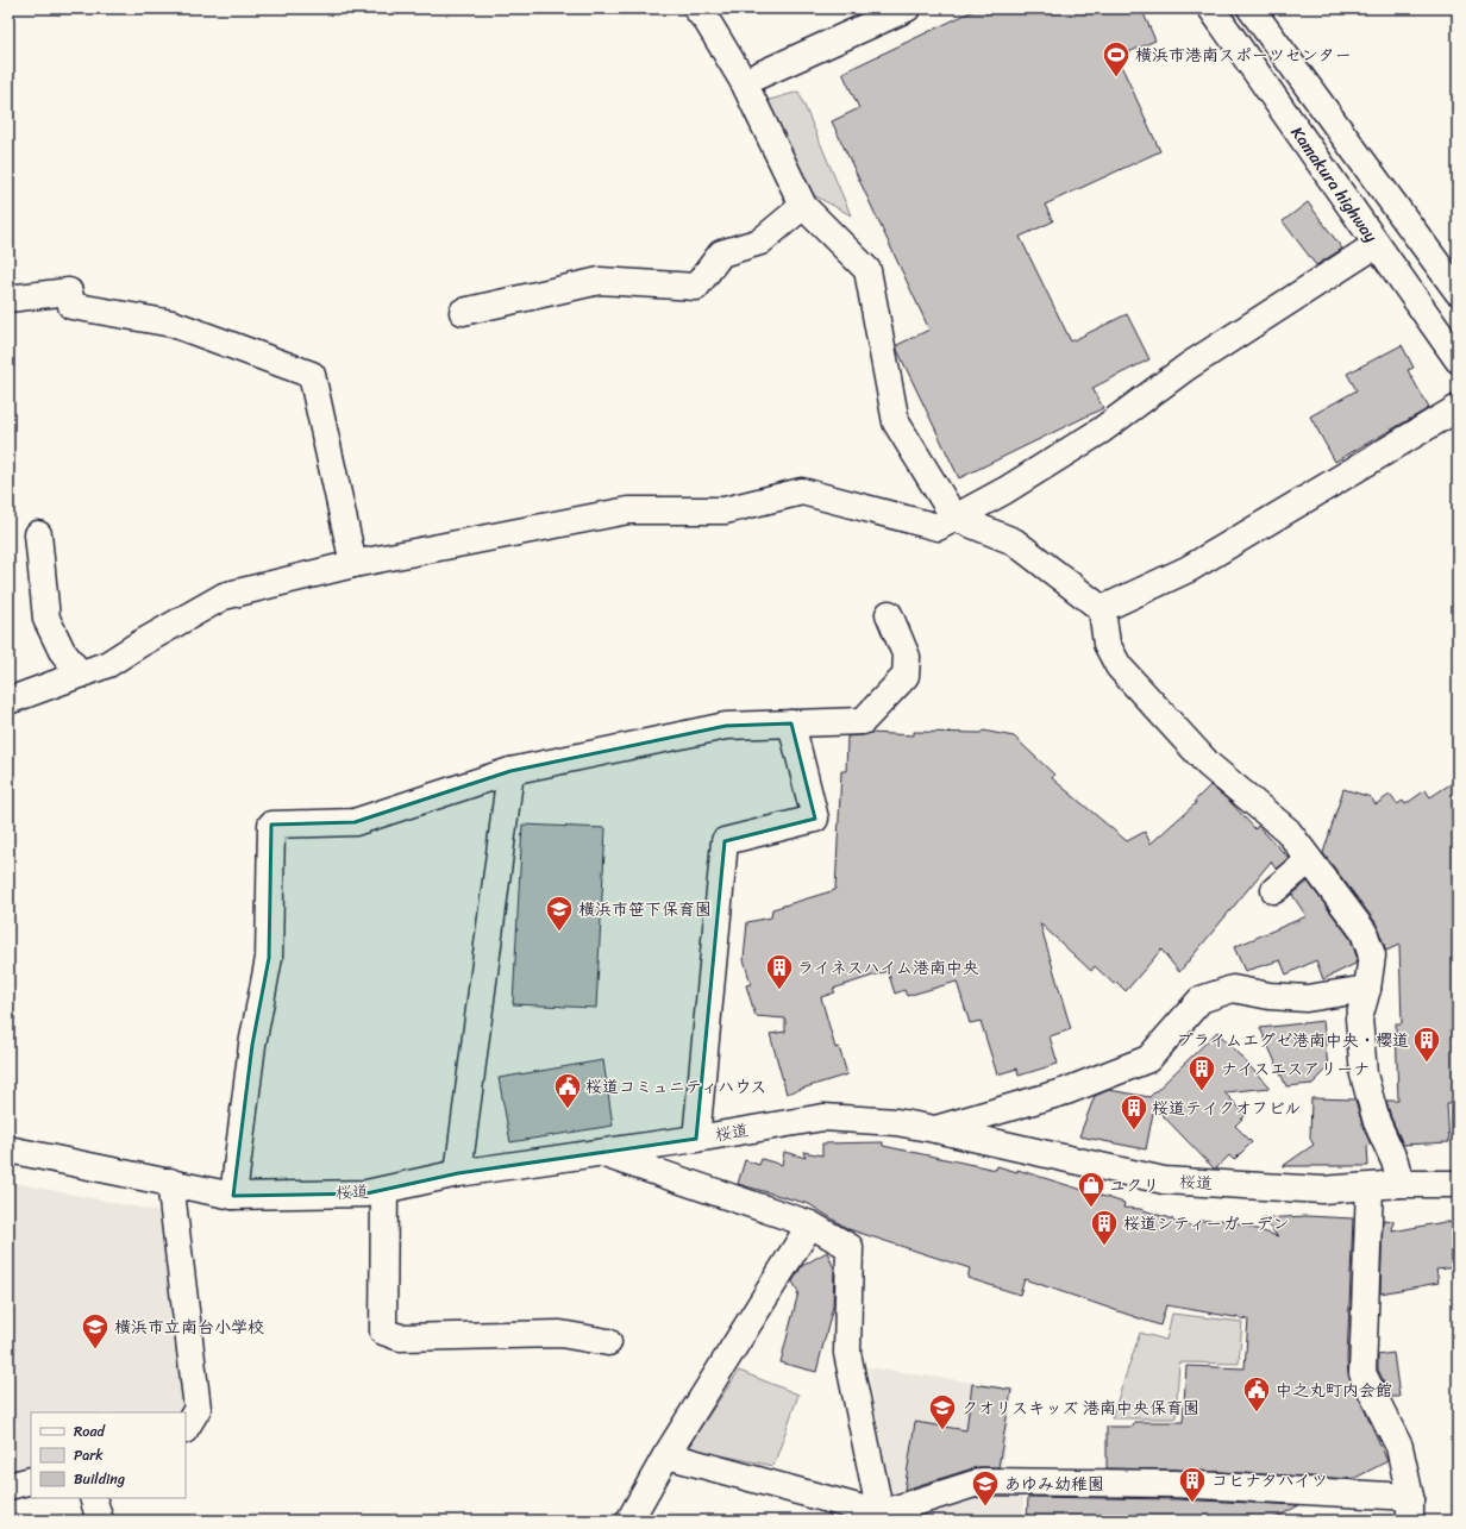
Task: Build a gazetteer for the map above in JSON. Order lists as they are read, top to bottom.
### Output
{
  "streets": {
    "street": ["Kamakura highway", "桜道"]
  },
  "places": {
    "sports": ["横浜市港南スポーツセンター"],
    "school or university": [
      "横浜市笹下保育園",
      "横浜市立南台小学校",
      "クオリスキッズ 港南中央保育園",
      "あゆみ幼稚園"
    ],
    "building": [
      "ライネスハイム港南中央",
      "プライムエグゼ港南中央・櫻道",
      "ナイスエスアリーナ",
      "桜道テイクオフビル",
      "桜道シティーガーデン",
      "コヒナタハイツ"
    ],
    "public building": ["桜道コミュニティハウス", "中之丸町内会館"],
    "shop": ["ユクリ"]
  },
  "legend": ["Road", "Park", "Building"]
}
